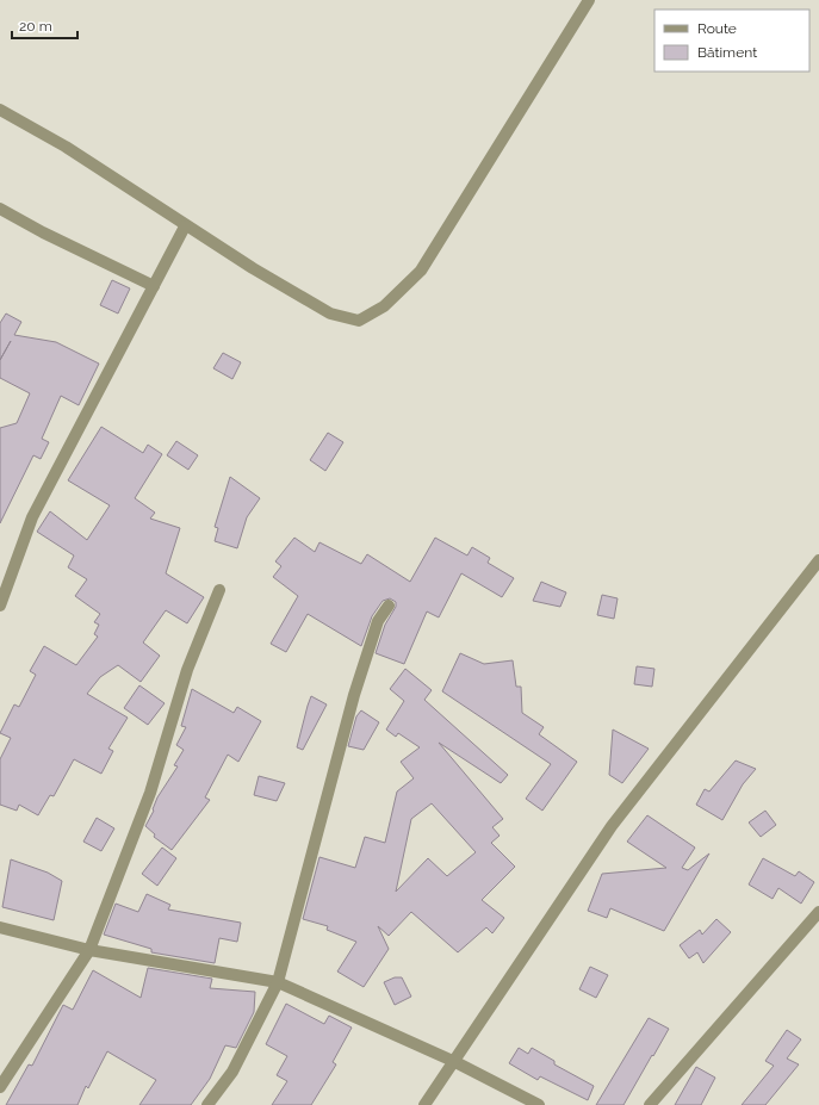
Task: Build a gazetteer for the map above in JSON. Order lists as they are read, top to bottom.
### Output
{
  "legend": ["Route", "Bâtiment"],
  "scale_bar": "20 m"
}
